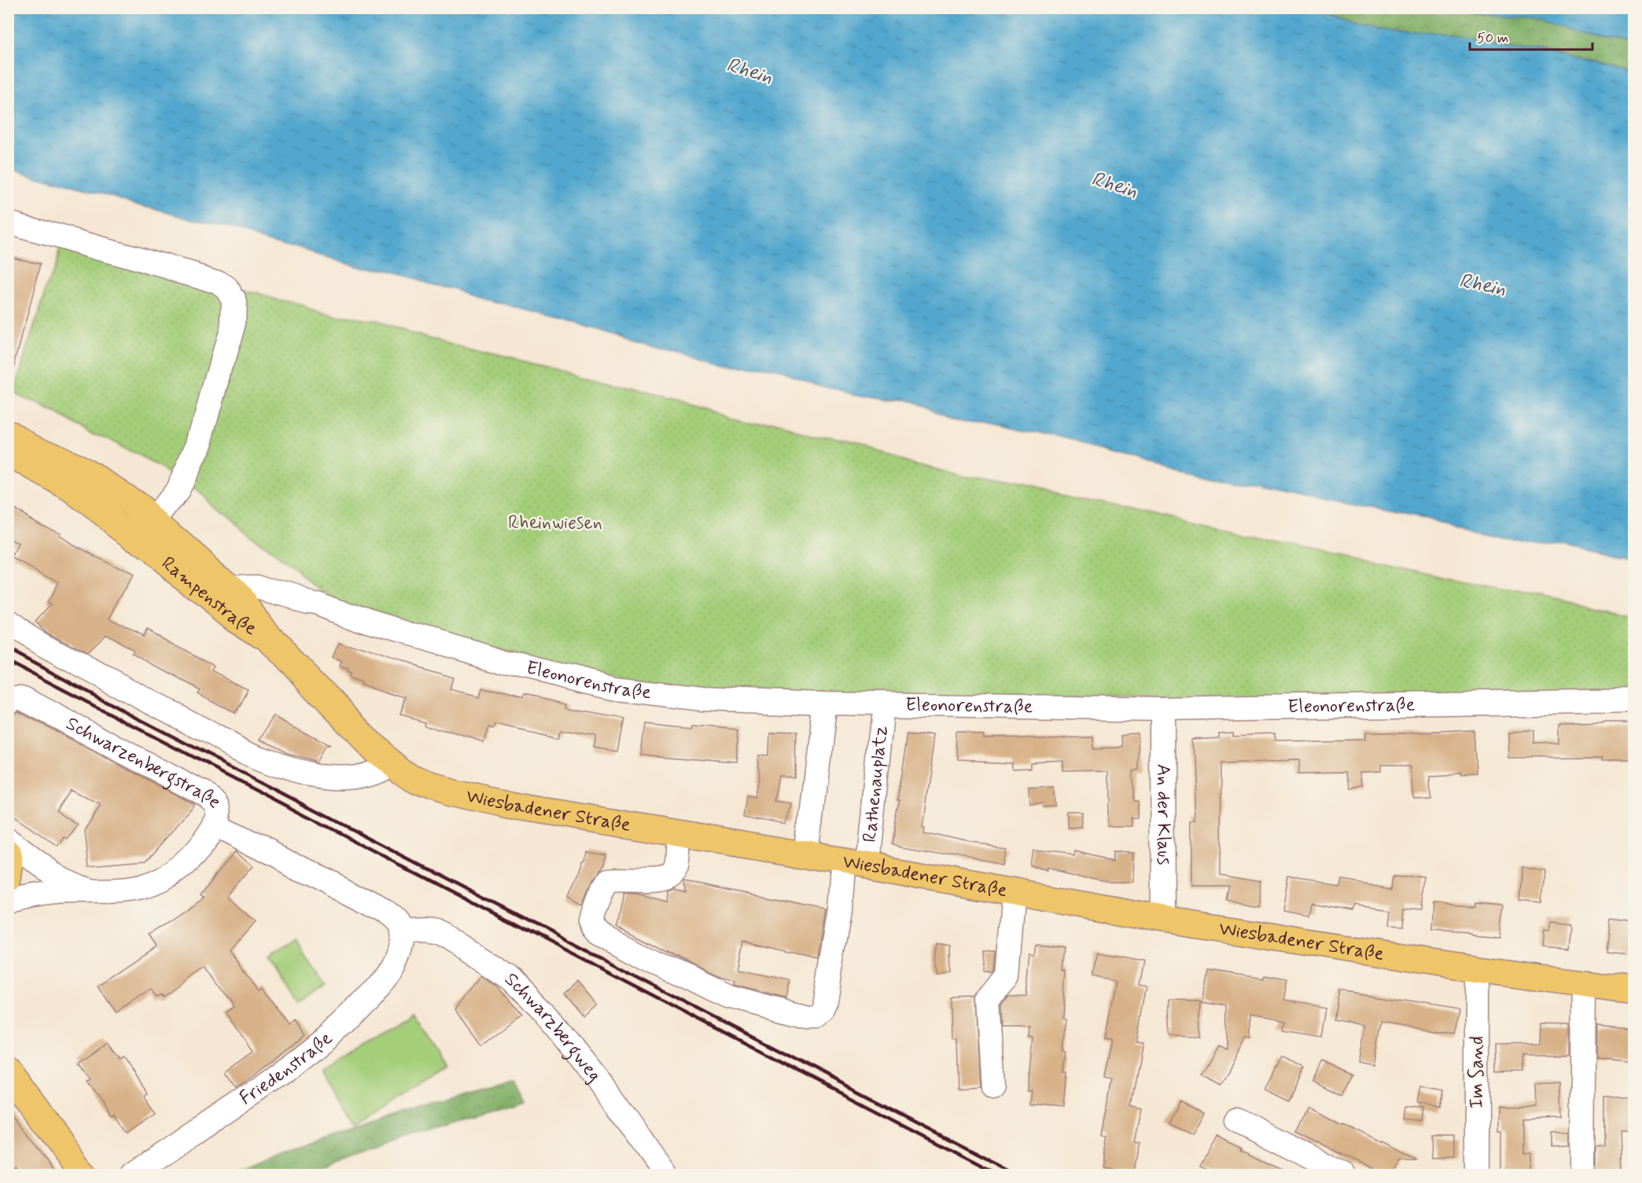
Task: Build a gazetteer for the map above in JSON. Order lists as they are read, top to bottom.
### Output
{
  "streets": {
    "main road": ["Rampenstraße", "Wiesbadener Straße"],
    "street": [
      "Eleonorenstraße",
      "Schwarzenbergstraße",
      "Rathenauplatz",
      "An der Klaus",
      "Schwarzbergweg",
      "Friedenstraße",
      "Im Sand"
    ]
  },
  "crossings": [
    ["Rampenstraße", "Eleonorenstraße"],
    ["Rampenstraße", "Wiesbadener Straße"],
    ["Eleonorenstraße", "Rathenauplatz"],
    ["Eleonorenstraße", "An der Klaus"],
    ["Schwarzenbergstraße", "Schwarzbergweg"],
    ["Schwarzenbergstraße", "Friedenstraße"],
    ["Rathenauplatz", "Wiesbadener Straße"],
    ["Wiesbadener Straße", "An der Klaus"],
    ["Wiesbadener Straße", "Im Sand"],
    ["Schwarzbergweg", "Friedenstraße"]
  ],
  "water": ["Rhein"],
  "parks": ["Rheinwiesen"],
  "scale_bar": "50 m"
}
